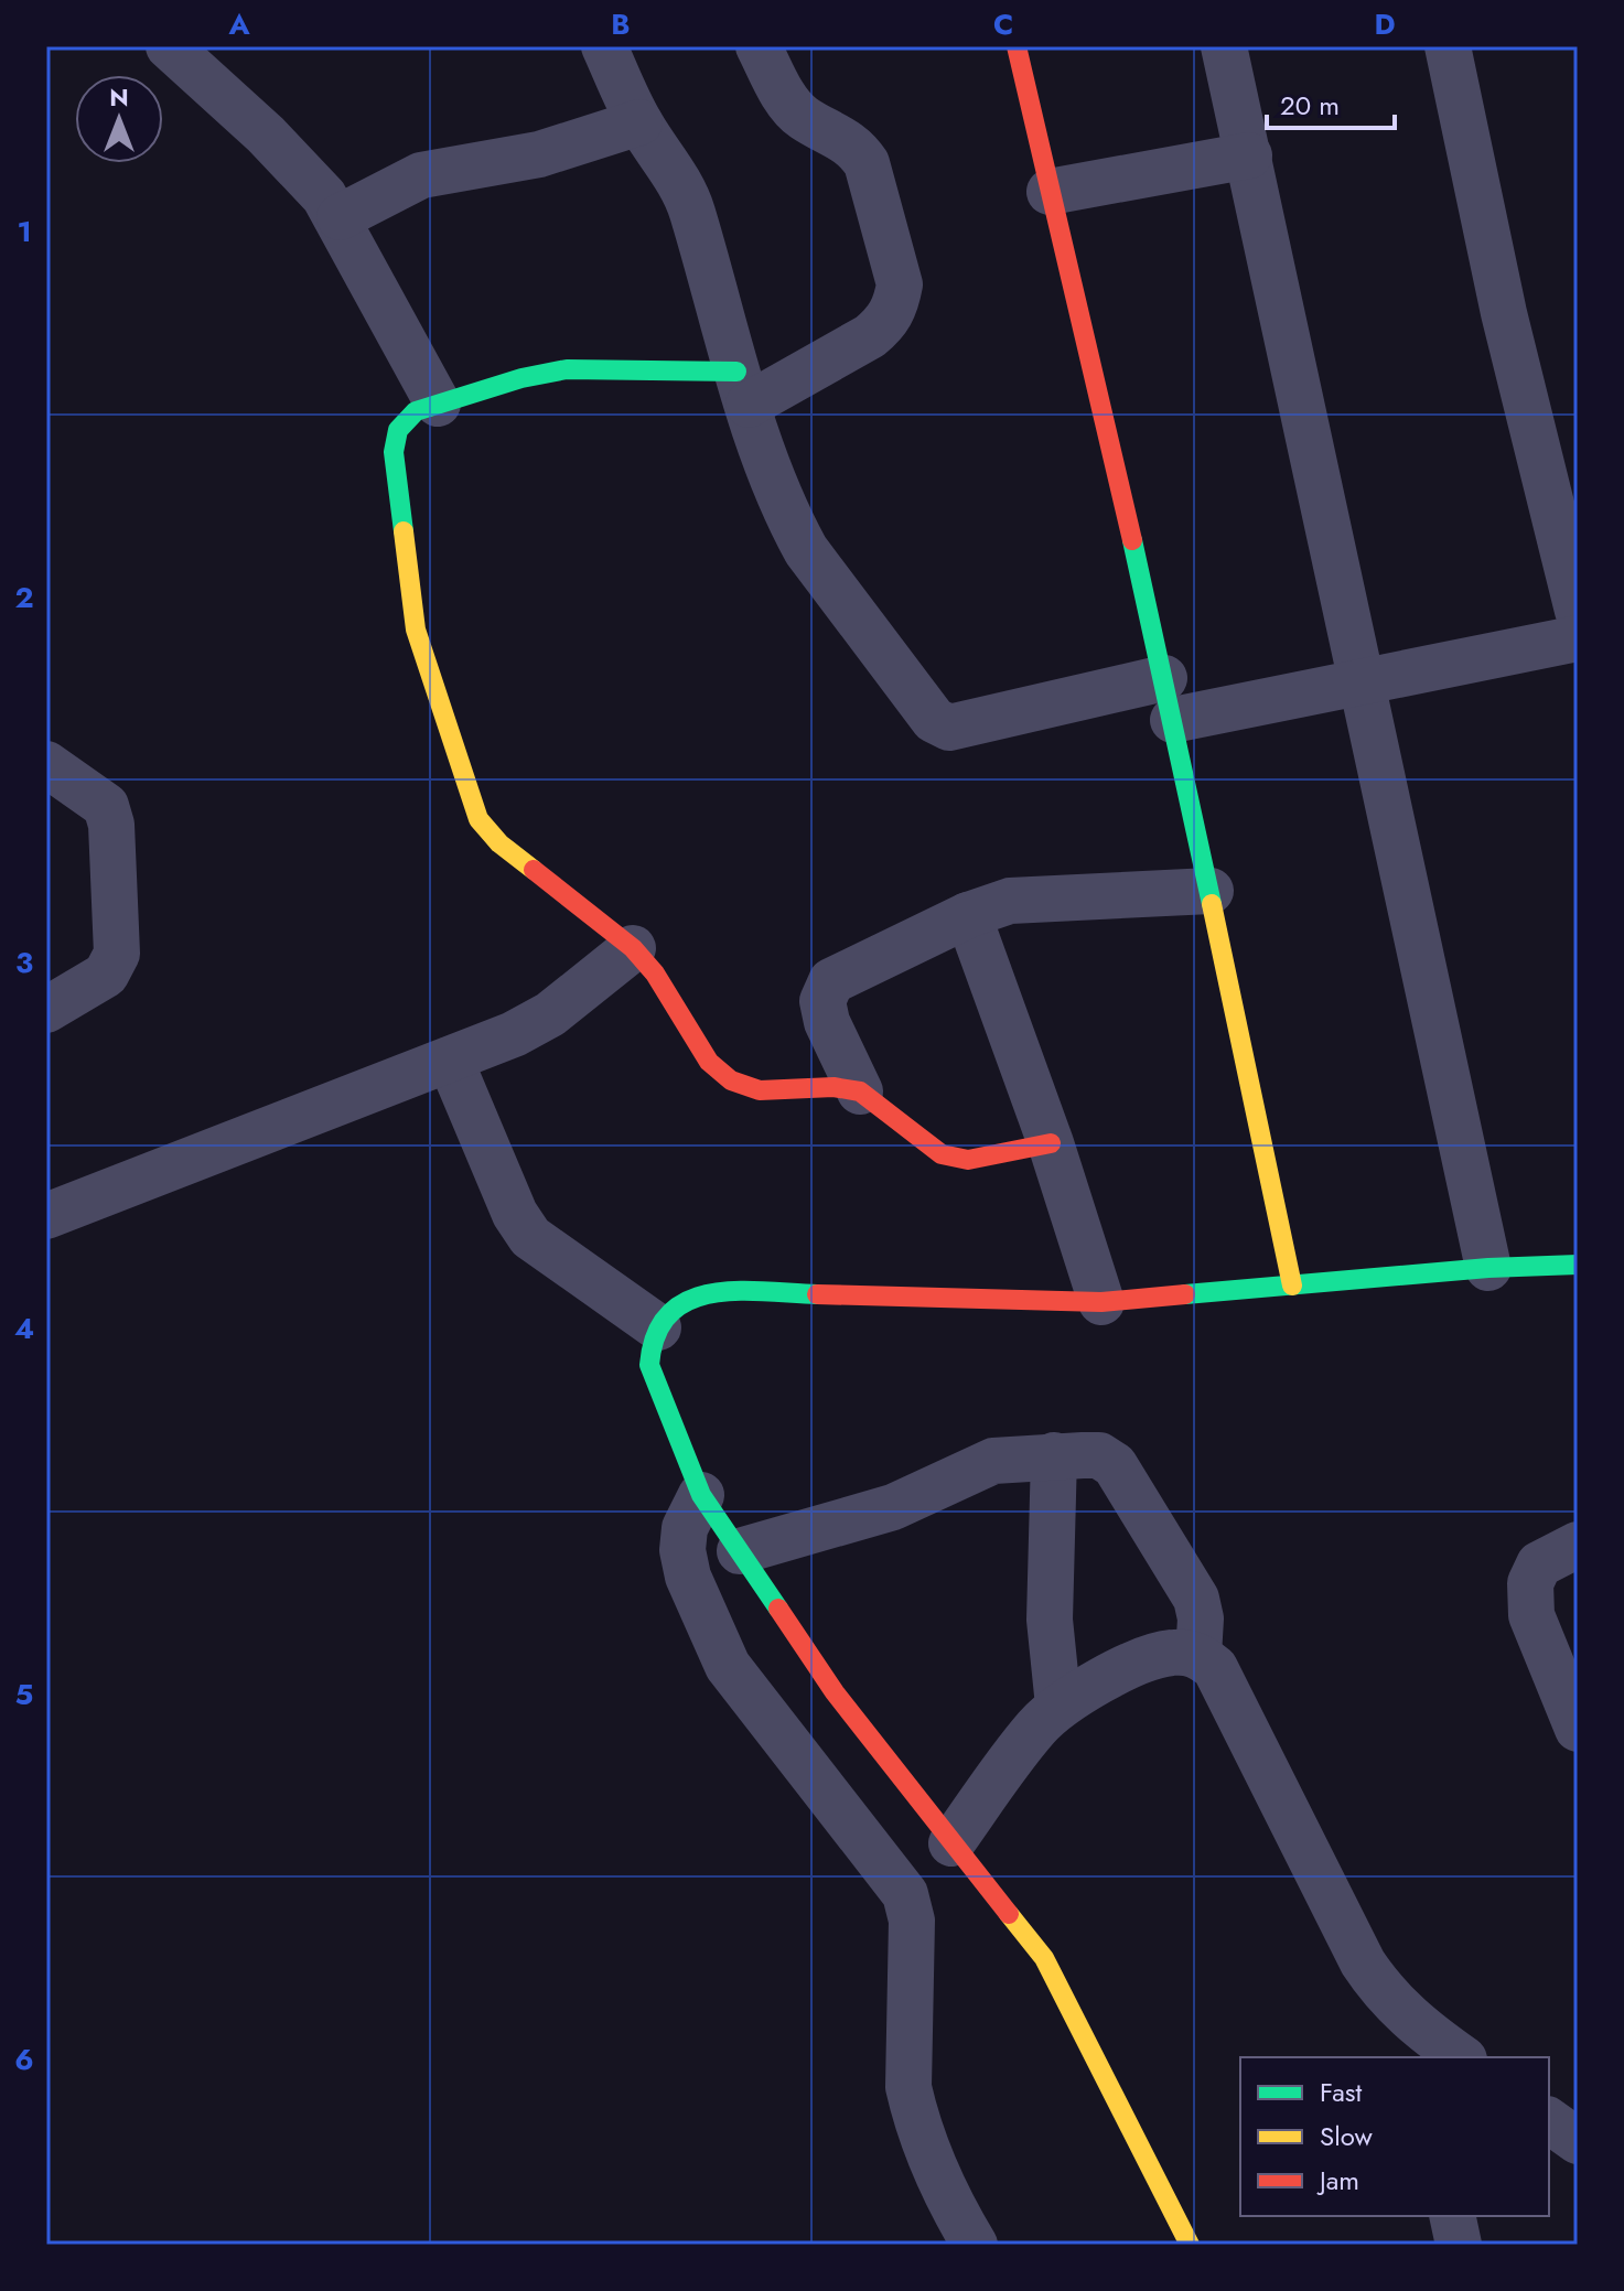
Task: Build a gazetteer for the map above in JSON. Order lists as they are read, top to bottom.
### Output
{
  "legend": ["Fast", "Slow", "Jam"],
  "scale_bar": "20 m",
  "north": "top",
  "grid": {
    "columns": [
      "A",
      "B",
      "C",
      "D"
    ],
    "rows": [
      "1",
      "2",
      "3",
      "4",
      "5",
      "6"
    ]
  }
}
